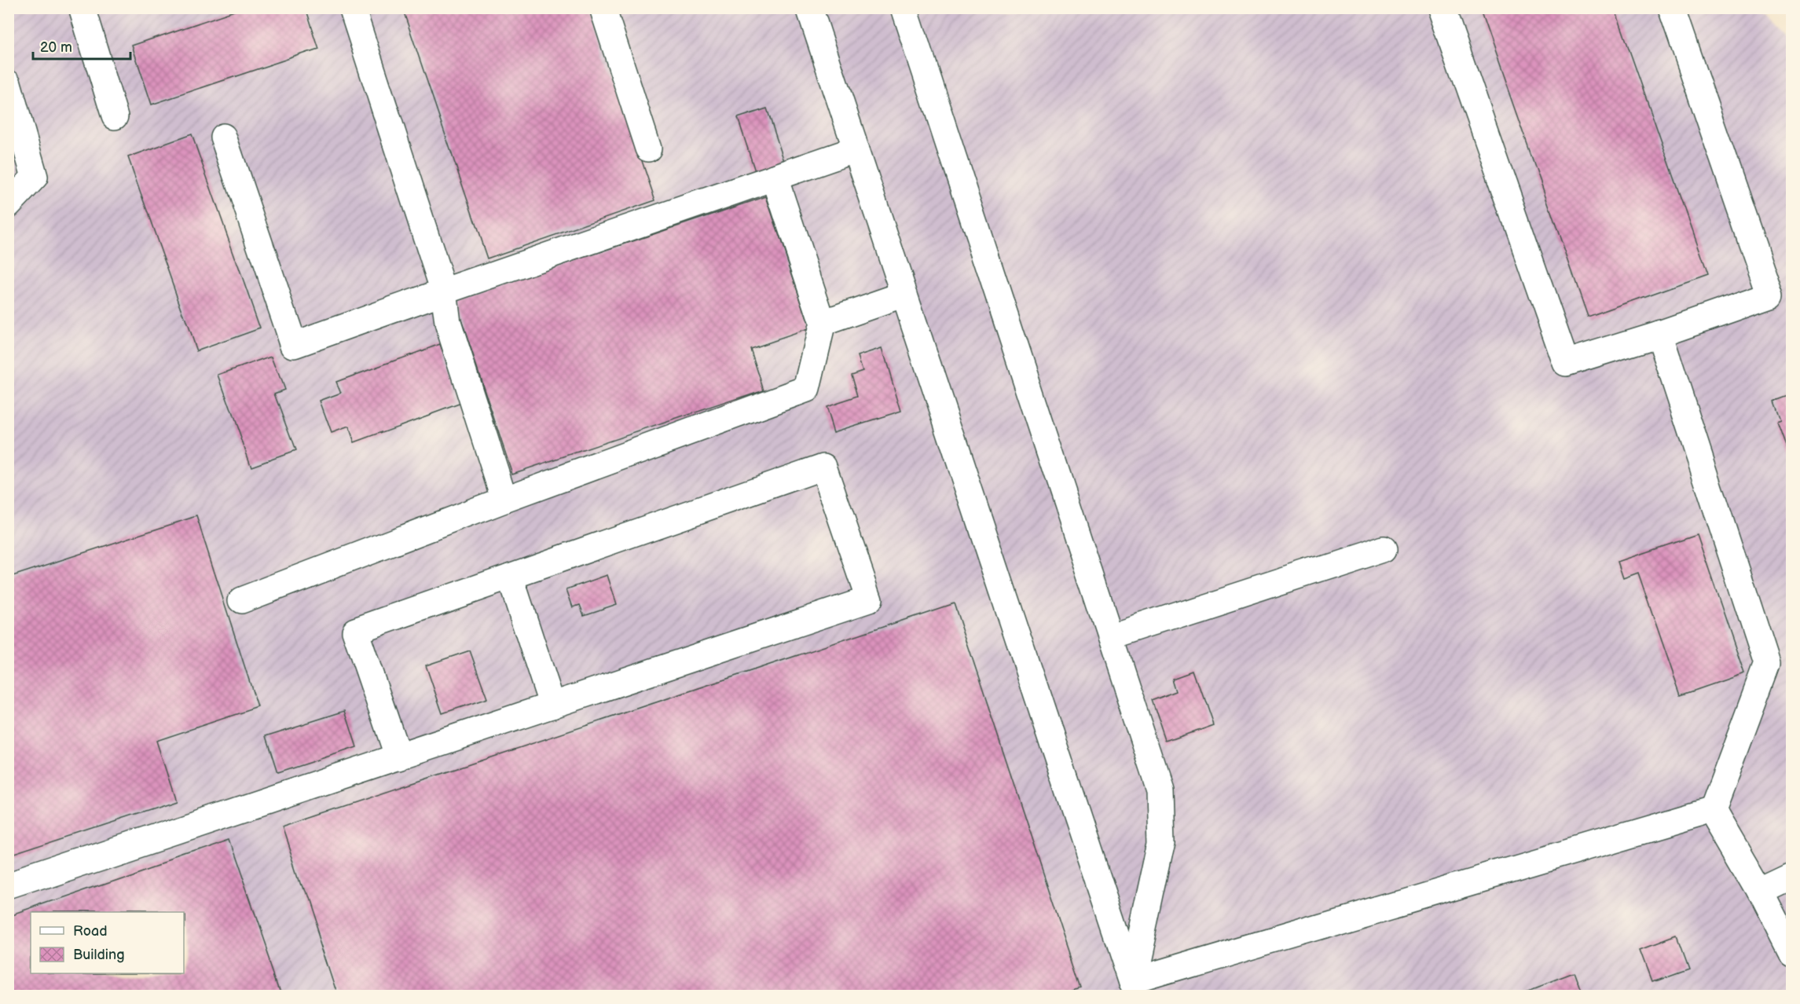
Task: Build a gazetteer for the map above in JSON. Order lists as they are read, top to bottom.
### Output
{
  "legend": ["Road", "Building"],
  "scale_bar": "20 m"
}
